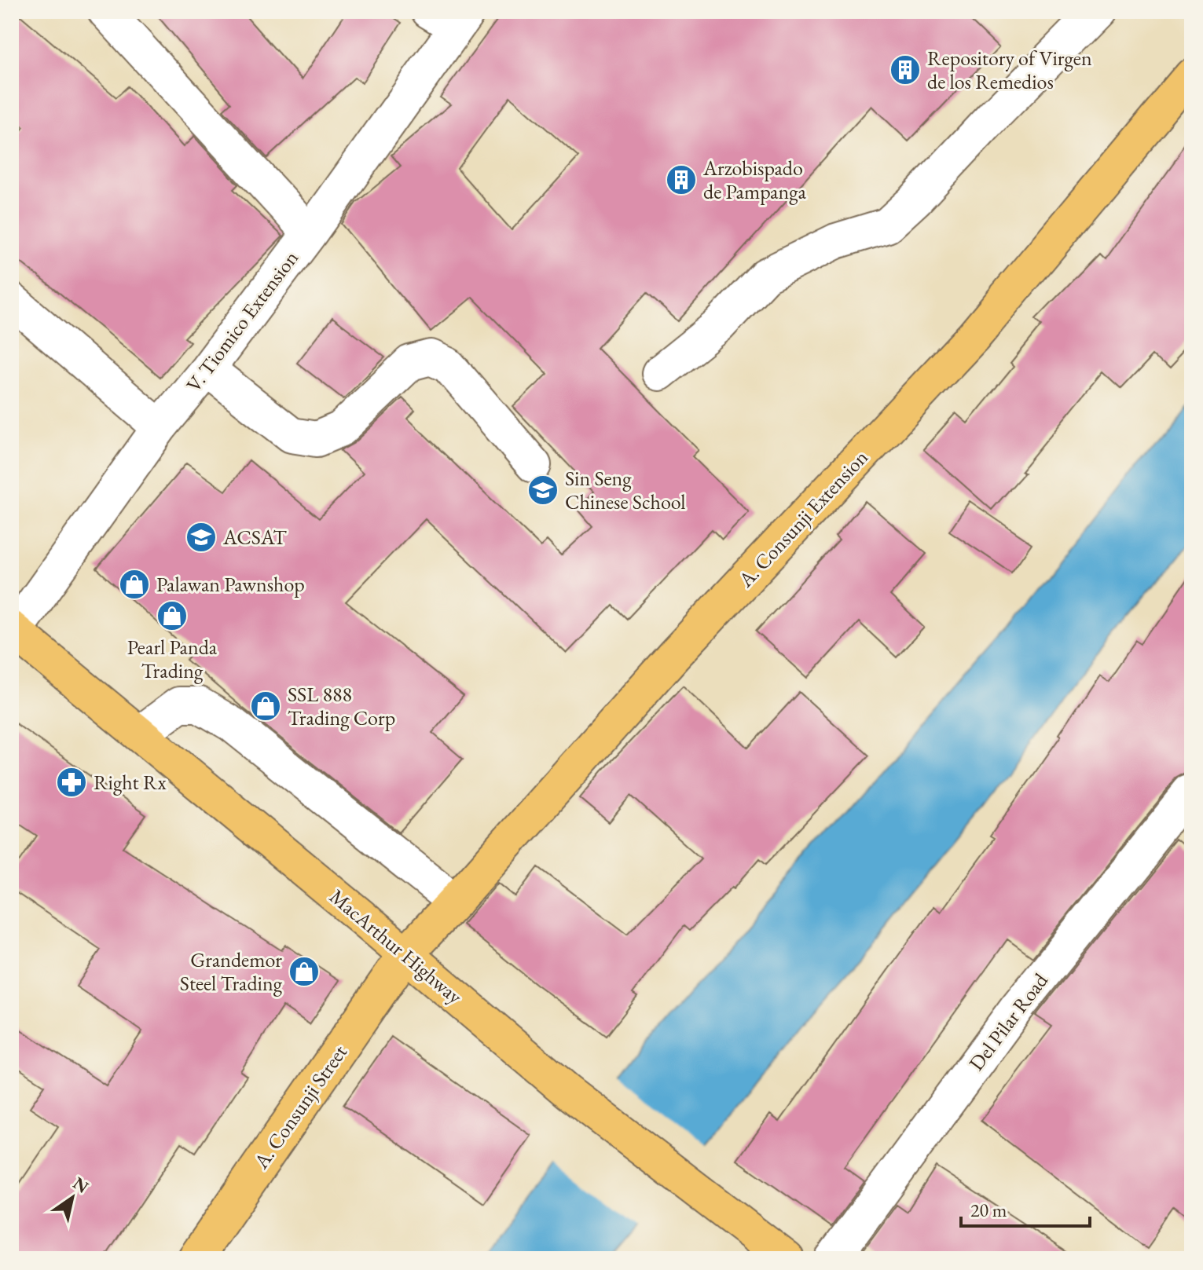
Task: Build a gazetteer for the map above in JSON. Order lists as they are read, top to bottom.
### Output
{
  "streets": {
    "main road": ["A. Consunji Extension", "MacArthur Highway", "A. Consunji Street"],
    "street": ["V. Tiomico Extension", "Del Pilar Road"]
  },
  "crossings": [
    ["V. Tiomico Extension", "MacArthur Highway"],
    ["A. Consunji Extension", "MacArthur Highway"],
    ["A. Consunji Extension", "A. Consunji Street"],
    ["MacArthur Highway", "A. Consunji Street"]
  ],
  "places": {
    "building": ["Repository of Virgen de los Remedios", "Arzobispado de Pampanga"],
    "school or university": ["Sin Seng Chinese School", "ACSAT"],
    "shop": [
      "Palawan Pawnshop",
      "Pearl Panda Trading",
      "SSL 888 Trading Corp",
      "Grandemor Steel Trading"
    ],
    "pharmacy": ["Right Rx"]
  },
  "scale_bar": "20 m",
  "north": "top right"
}
